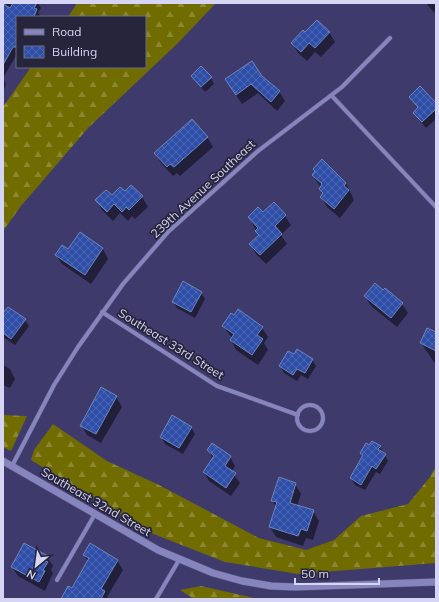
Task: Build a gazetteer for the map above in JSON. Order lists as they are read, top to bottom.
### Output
{
  "streets": {
    "street": ["239th Avenue Southeast", "Southeast 33rd Street", "Southeast 32nd Street"]
  },
  "crossings": [
    ["239th Avenue Southeast", "Southeast 33rd Street"],
    ["239th Avenue Southeast", "Southeast 32nd Street"]
  ],
  "legend": ["Road", "Building"],
  "scale_bar": "50 m",
  "north": "bottom left"
}
